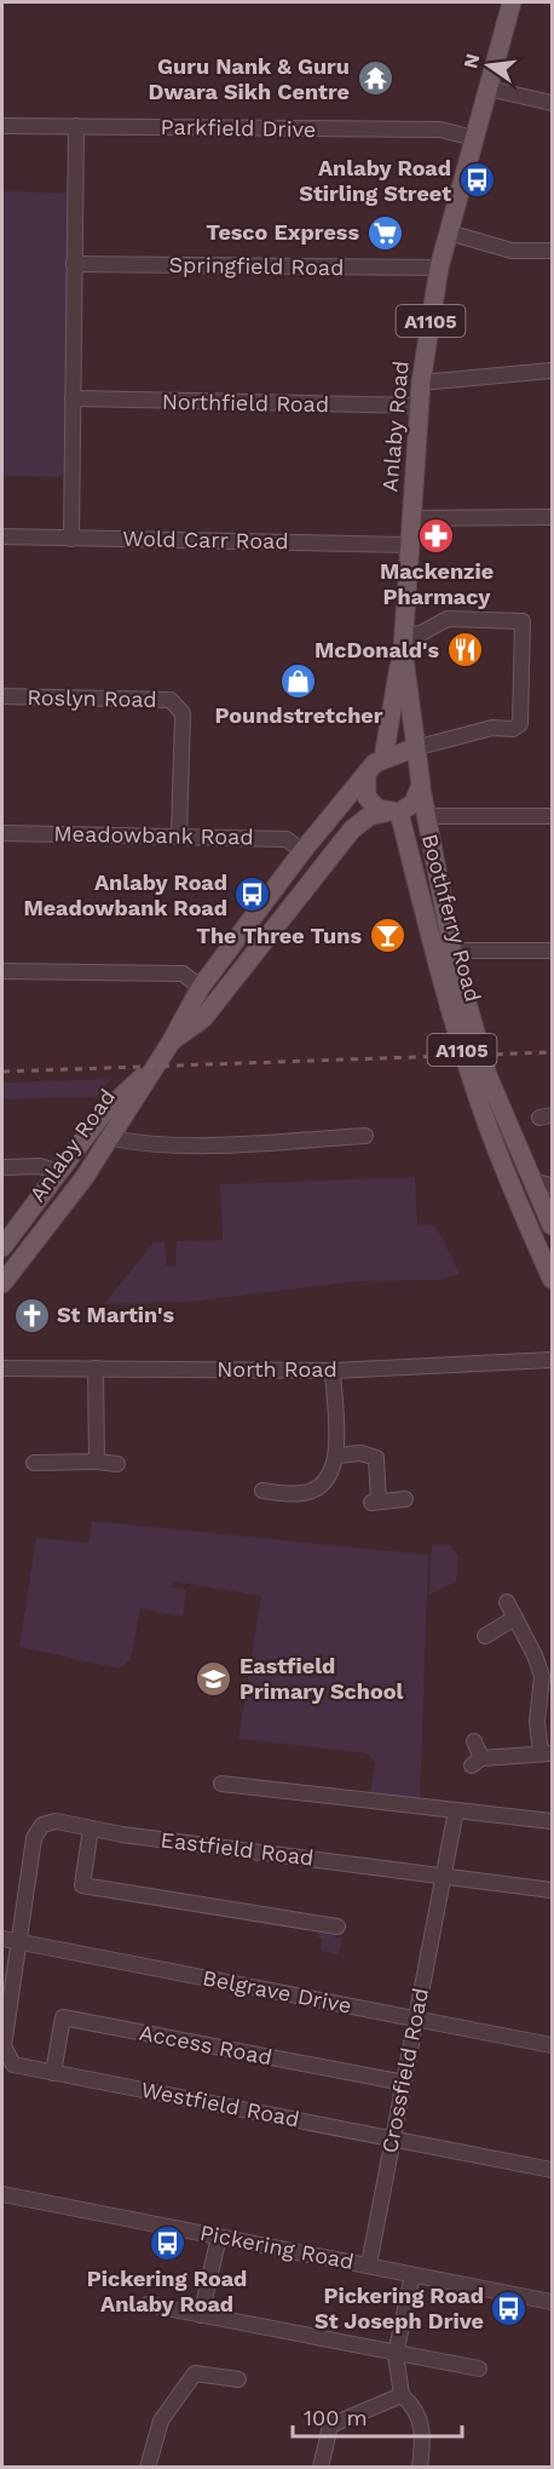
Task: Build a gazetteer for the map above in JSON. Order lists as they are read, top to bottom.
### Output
{
  "streets": {
    "main road": ["A1105", "Anlaby Road", "Boothferry Road"],
    "street": [
      "Parkfield Drive",
      "Springfield Road",
      "Northfield Road",
      "Wold Carr Road",
      "Roslyn Road",
      "Meadowbank Road",
      "North Road",
      "Eastfield Road",
      "Belgrave Drive",
      "Access Road",
      "Crossfield Road",
      "Westfield Road",
      "Pickering Road"
    ]
  },
  "crossings": [
    ["Parkfield Drive", "Anlaby Road"],
    ["Springfield Road", "Anlaby Road"],
    ["A1105", "Anlaby Road"],
    ["A1105", "Boothferry Road"],
    ["Northfield Road", "Anlaby Road"],
    ["Anlaby Road", "Wold Carr Road"],
    ["Anlaby Road", "Meadowbank Road"],
    ["Anlaby Road", "Boothferry Road"],
    ["Roslyn Road", "Meadowbank Road"],
    ["Eastfield Road", "Belgrave Drive"],
    ["Eastfield Road", "Crossfield Road"],
    ["Eastfield Road", "Westfield Road"],
    ["Belgrave Drive", "Crossfield Road"],
    ["Belgrave Drive", "Westfield Road"],
    ["Access Road", "Crossfield Road"],
    ["Access Road", "Westfield Road"],
    ["Crossfield Road", "Westfield Road"],
    ["Crossfield Road", "Pickering Road"]
  ],
  "places": {
    "temple": ["Guru Nank & Guru Dwara Sikh Centre"],
    "bus stop": [
      "Anlaby Road Stirling Street",
      "Anlaby Road Meadowbank Road",
      "Pickering Road Anlaby Road",
      "Pickering Road St Joseph Drive"
    ],
    "supermarket": ["Tesco Express"],
    "pharmacy": ["Mackenzie Pharmacy"],
    "restaurant": ["McDonald's"],
    "shop": ["Poundstretcher"],
    "bar": ["The Three Tuns"],
    "church": ["St Martin's"],
    "school or university": ["Eastfield Primary School"]
  },
  "scale_bar": "100 m",
  "north": "left"
}
